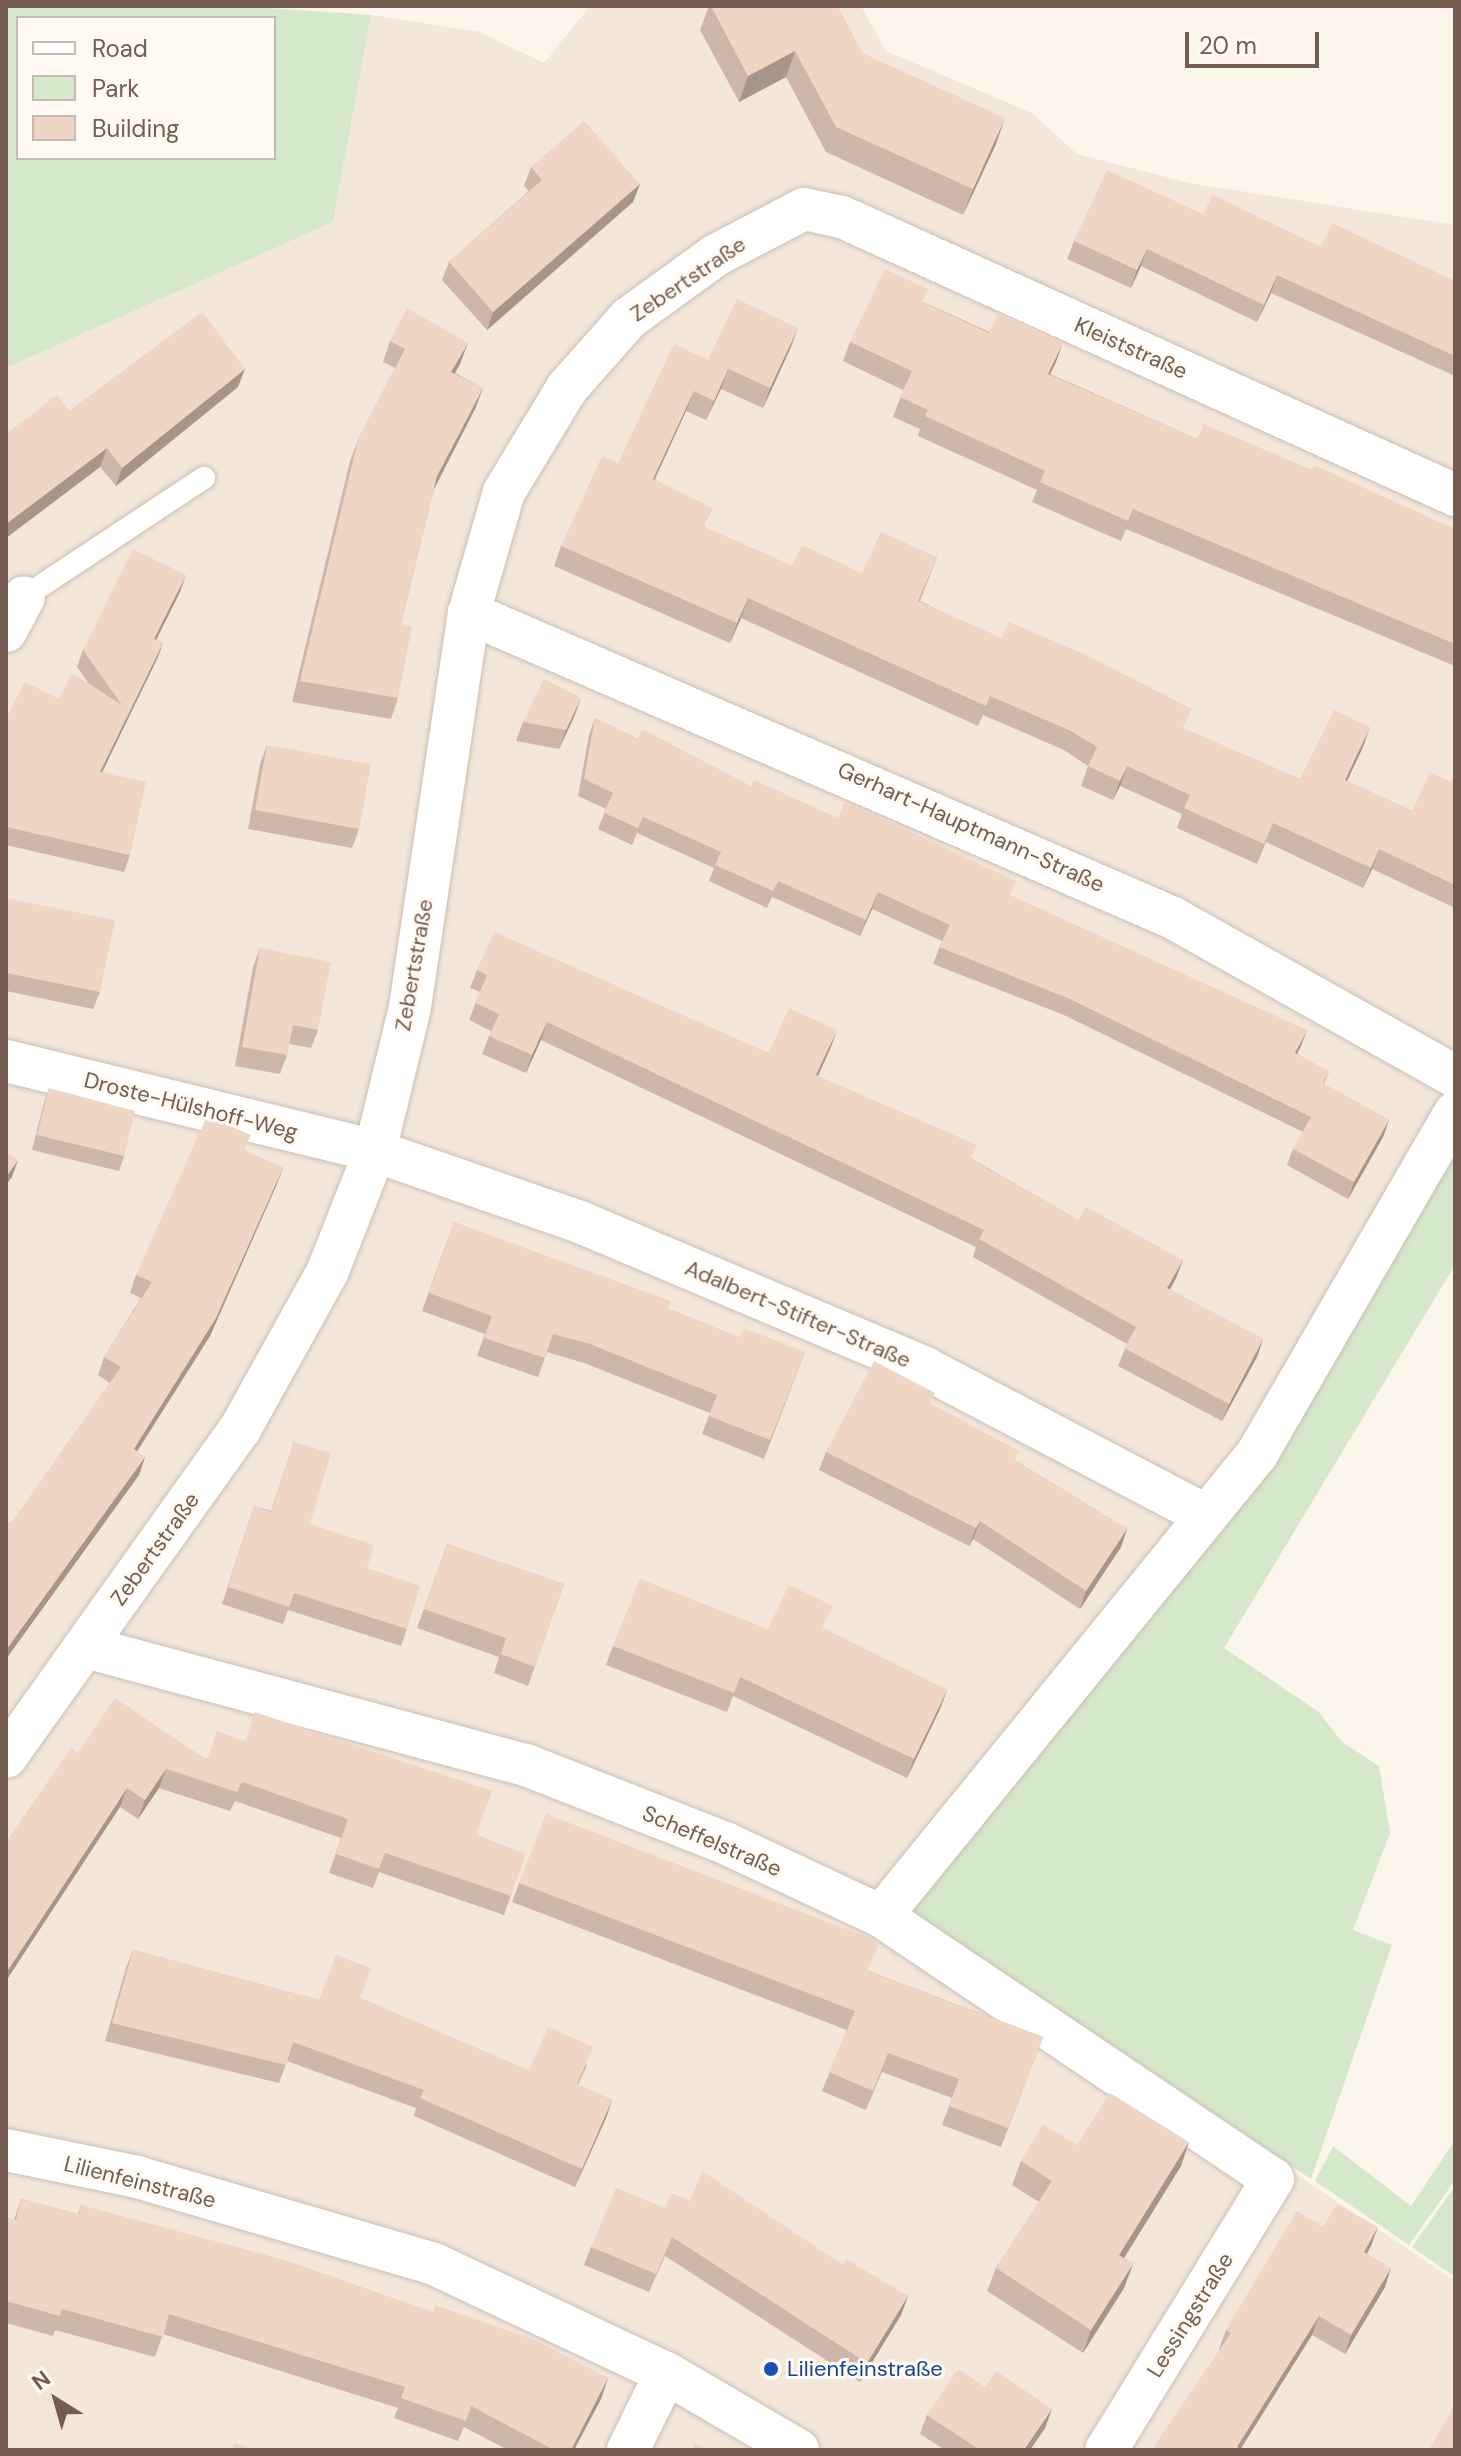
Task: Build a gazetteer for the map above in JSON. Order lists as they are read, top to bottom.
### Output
{
  "streets": {
    "street": [
      "Zebertstraße",
      "Kleiststraße",
      "Gerhart-Hauptmann-Straße",
      "Droste-Hülshoff-Weg",
      "Adalbert-Stifter-Straße",
      "Scheffelstraße",
      "Lilienfeinstraße",
      "Lessingstraße"
    ]
  },
  "crossings": [
    ["Zebertstraße", "Kleiststraße"],
    ["Zebertstraße", "Gerhart-Hauptmann-Straße"],
    ["Zebertstraße", "Droste-Hülshoff-Weg"],
    ["Zebertstraße", "Adalbert-Stifter-Straße"],
    ["Zebertstraße", "Scheffelstraße"],
    ["Droste-Hülshoff-Weg", "Adalbert-Stifter-Straße"],
    ["Scheffelstraße", "Lessingstraße"]
  ],
  "places": ["Lilienfeinstraße"],
  "legend": ["Road", "Park", "Building"],
  "scale_bar": "20 m",
  "north": "top left"
}
